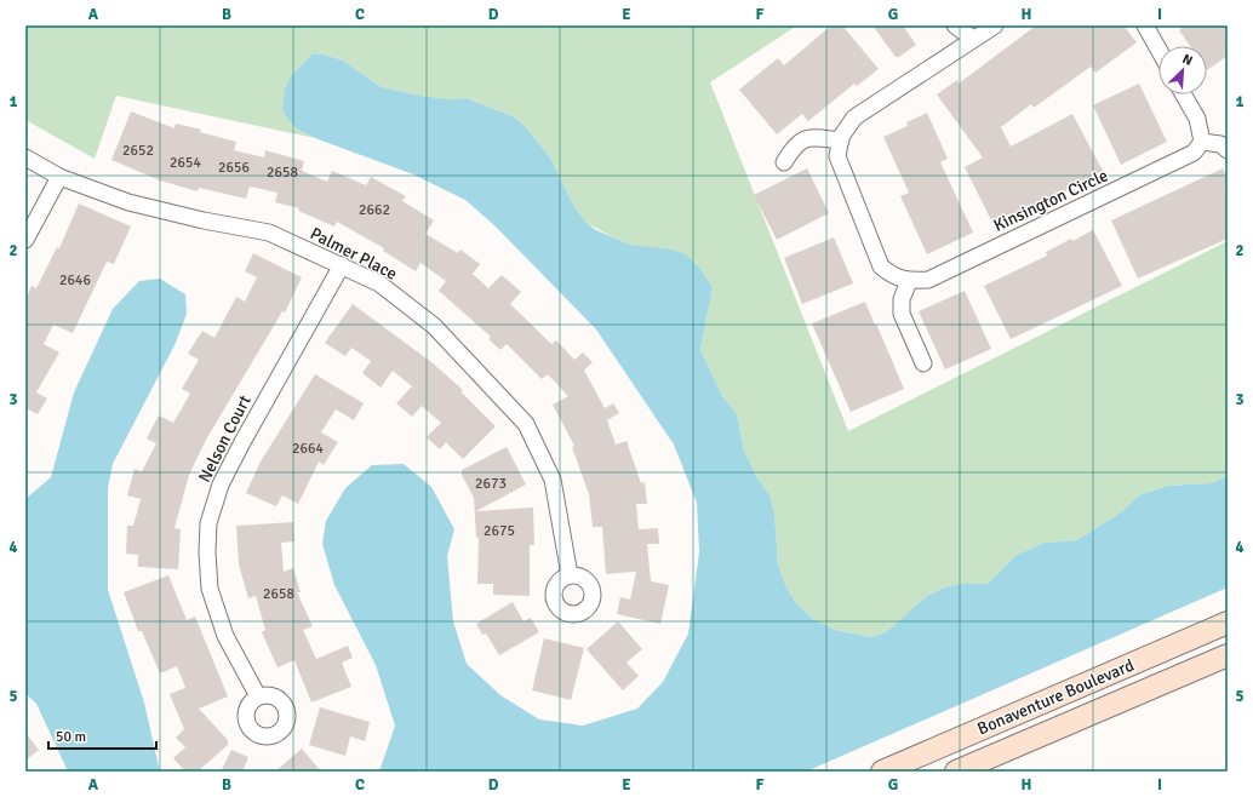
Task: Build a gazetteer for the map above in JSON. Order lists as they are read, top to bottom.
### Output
{
  "streets": {
    "main road": ["Bonaventure Boulevard"],
    "street": ["Kinsington Circle", "Palmer Place", "Nelson Court"]
  },
  "crossings": [
    ["Palmer Place", "Nelson Court"]
  ],
  "house_numbers": [
    "2652",
    "2654",
    "2656",
    "2658",
    "2662",
    "2646",
    "2664",
    "2673",
    "2675",
    "2658"
  ],
  "scale_bar": "50 m",
  "north": "top right",
  "grid": {
    "columns": [
      "A",
      "B",
      "C",
      "D",
      "E",
      "F",
      "G",
      "H",
      "I"
    ],
    "rows": [
      "1",
      "2",
      "3",
      "4",
      "5"
    ]
  }
}
